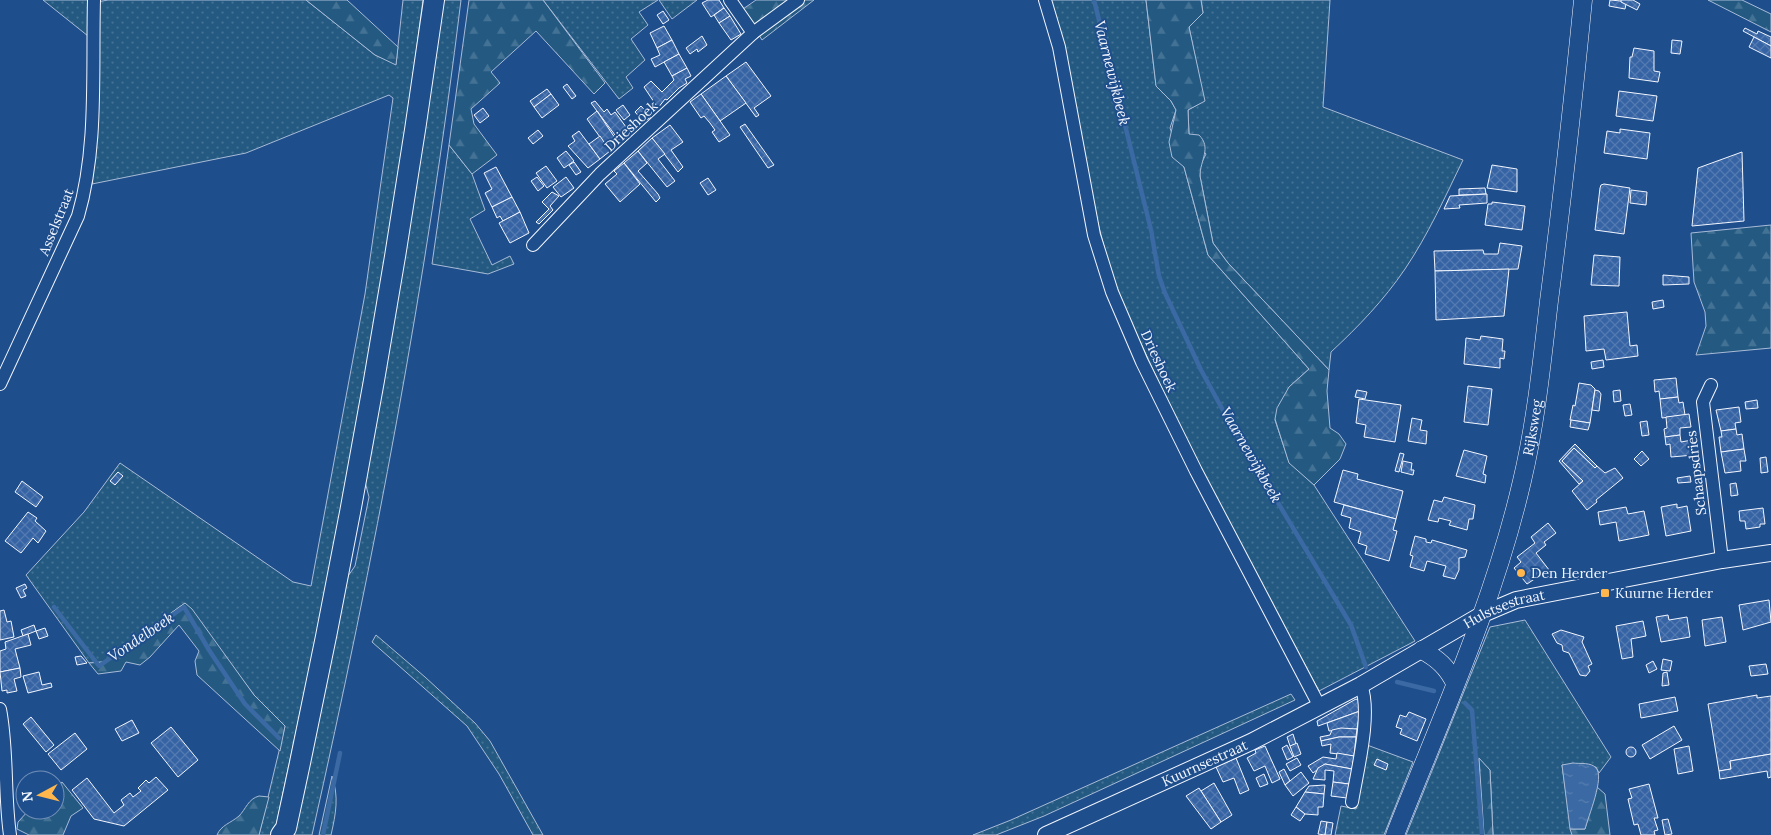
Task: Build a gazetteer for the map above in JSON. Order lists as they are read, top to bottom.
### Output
{
  "streets": {
    "main road": ["Rijksweg"],
    "street": [
      "Drieshoek",
      "Asselstraat",
      "Schaapsdries",
      "Hulstsestraat",
      "Kuurnsestraat"
    ]
  },
  "crossings": [
    ["Drieshoek", "Kuurnsestraat"],
    ["Rijksweg", "Hulstsestraat"],
    ["Schaapsdries", "Hulstsestraat"],
    ["Hulstsestraat", "Kuurnsestraat"]
  ],
  "water": ["Vaarnewijkbeek", "Vondelbeek"],
  "places": {
    "other": ["Den Herder"],
    "transit": ["Kuurne Herder"]
  },
  "north": "left"
}
